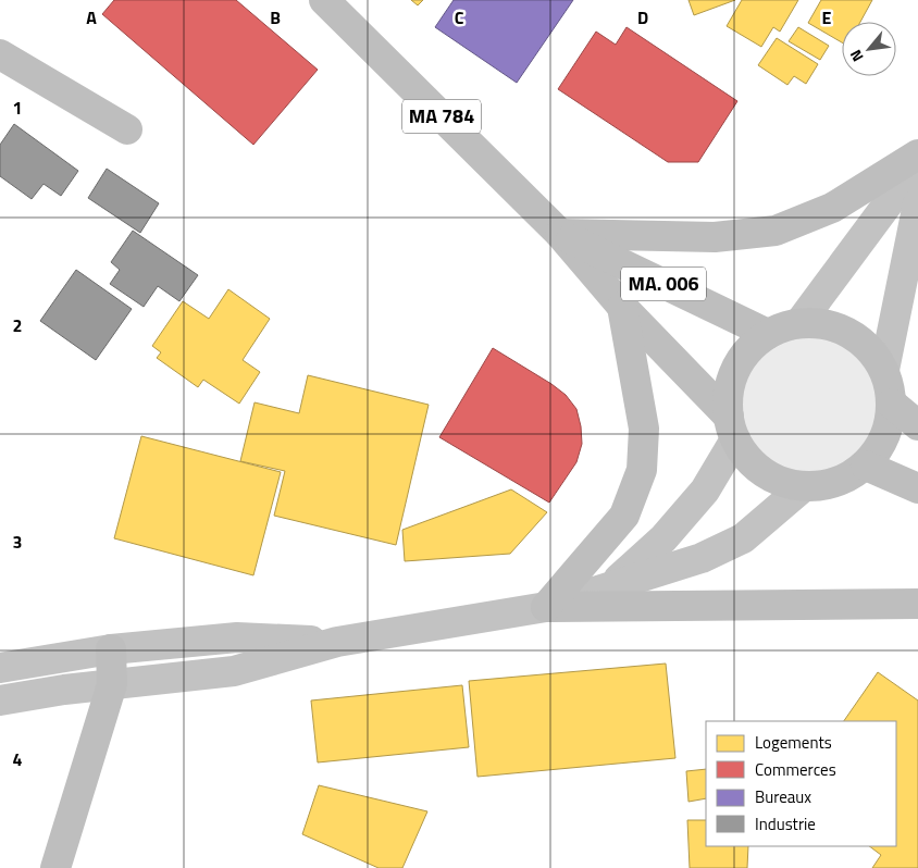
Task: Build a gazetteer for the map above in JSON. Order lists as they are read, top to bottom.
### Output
{
  "streets": {
    "main road": ["MA 784", "MA. 006"]
  },
  "crossings": [
    ["MA 784", "MA. 006"]
  ],
  "legend": [
    "Logements",
    "Commerces",
    "Bureaux",
    "Industrie"
  ],
  "north": "bottom left",
  "grid": {
    "columns": [
      "A",
      "B",
      "C",
      "D",
      "E"
    ],
    "rows": [
      "1",
      "2",
      "3",
      "4"
    ]
  }
}
